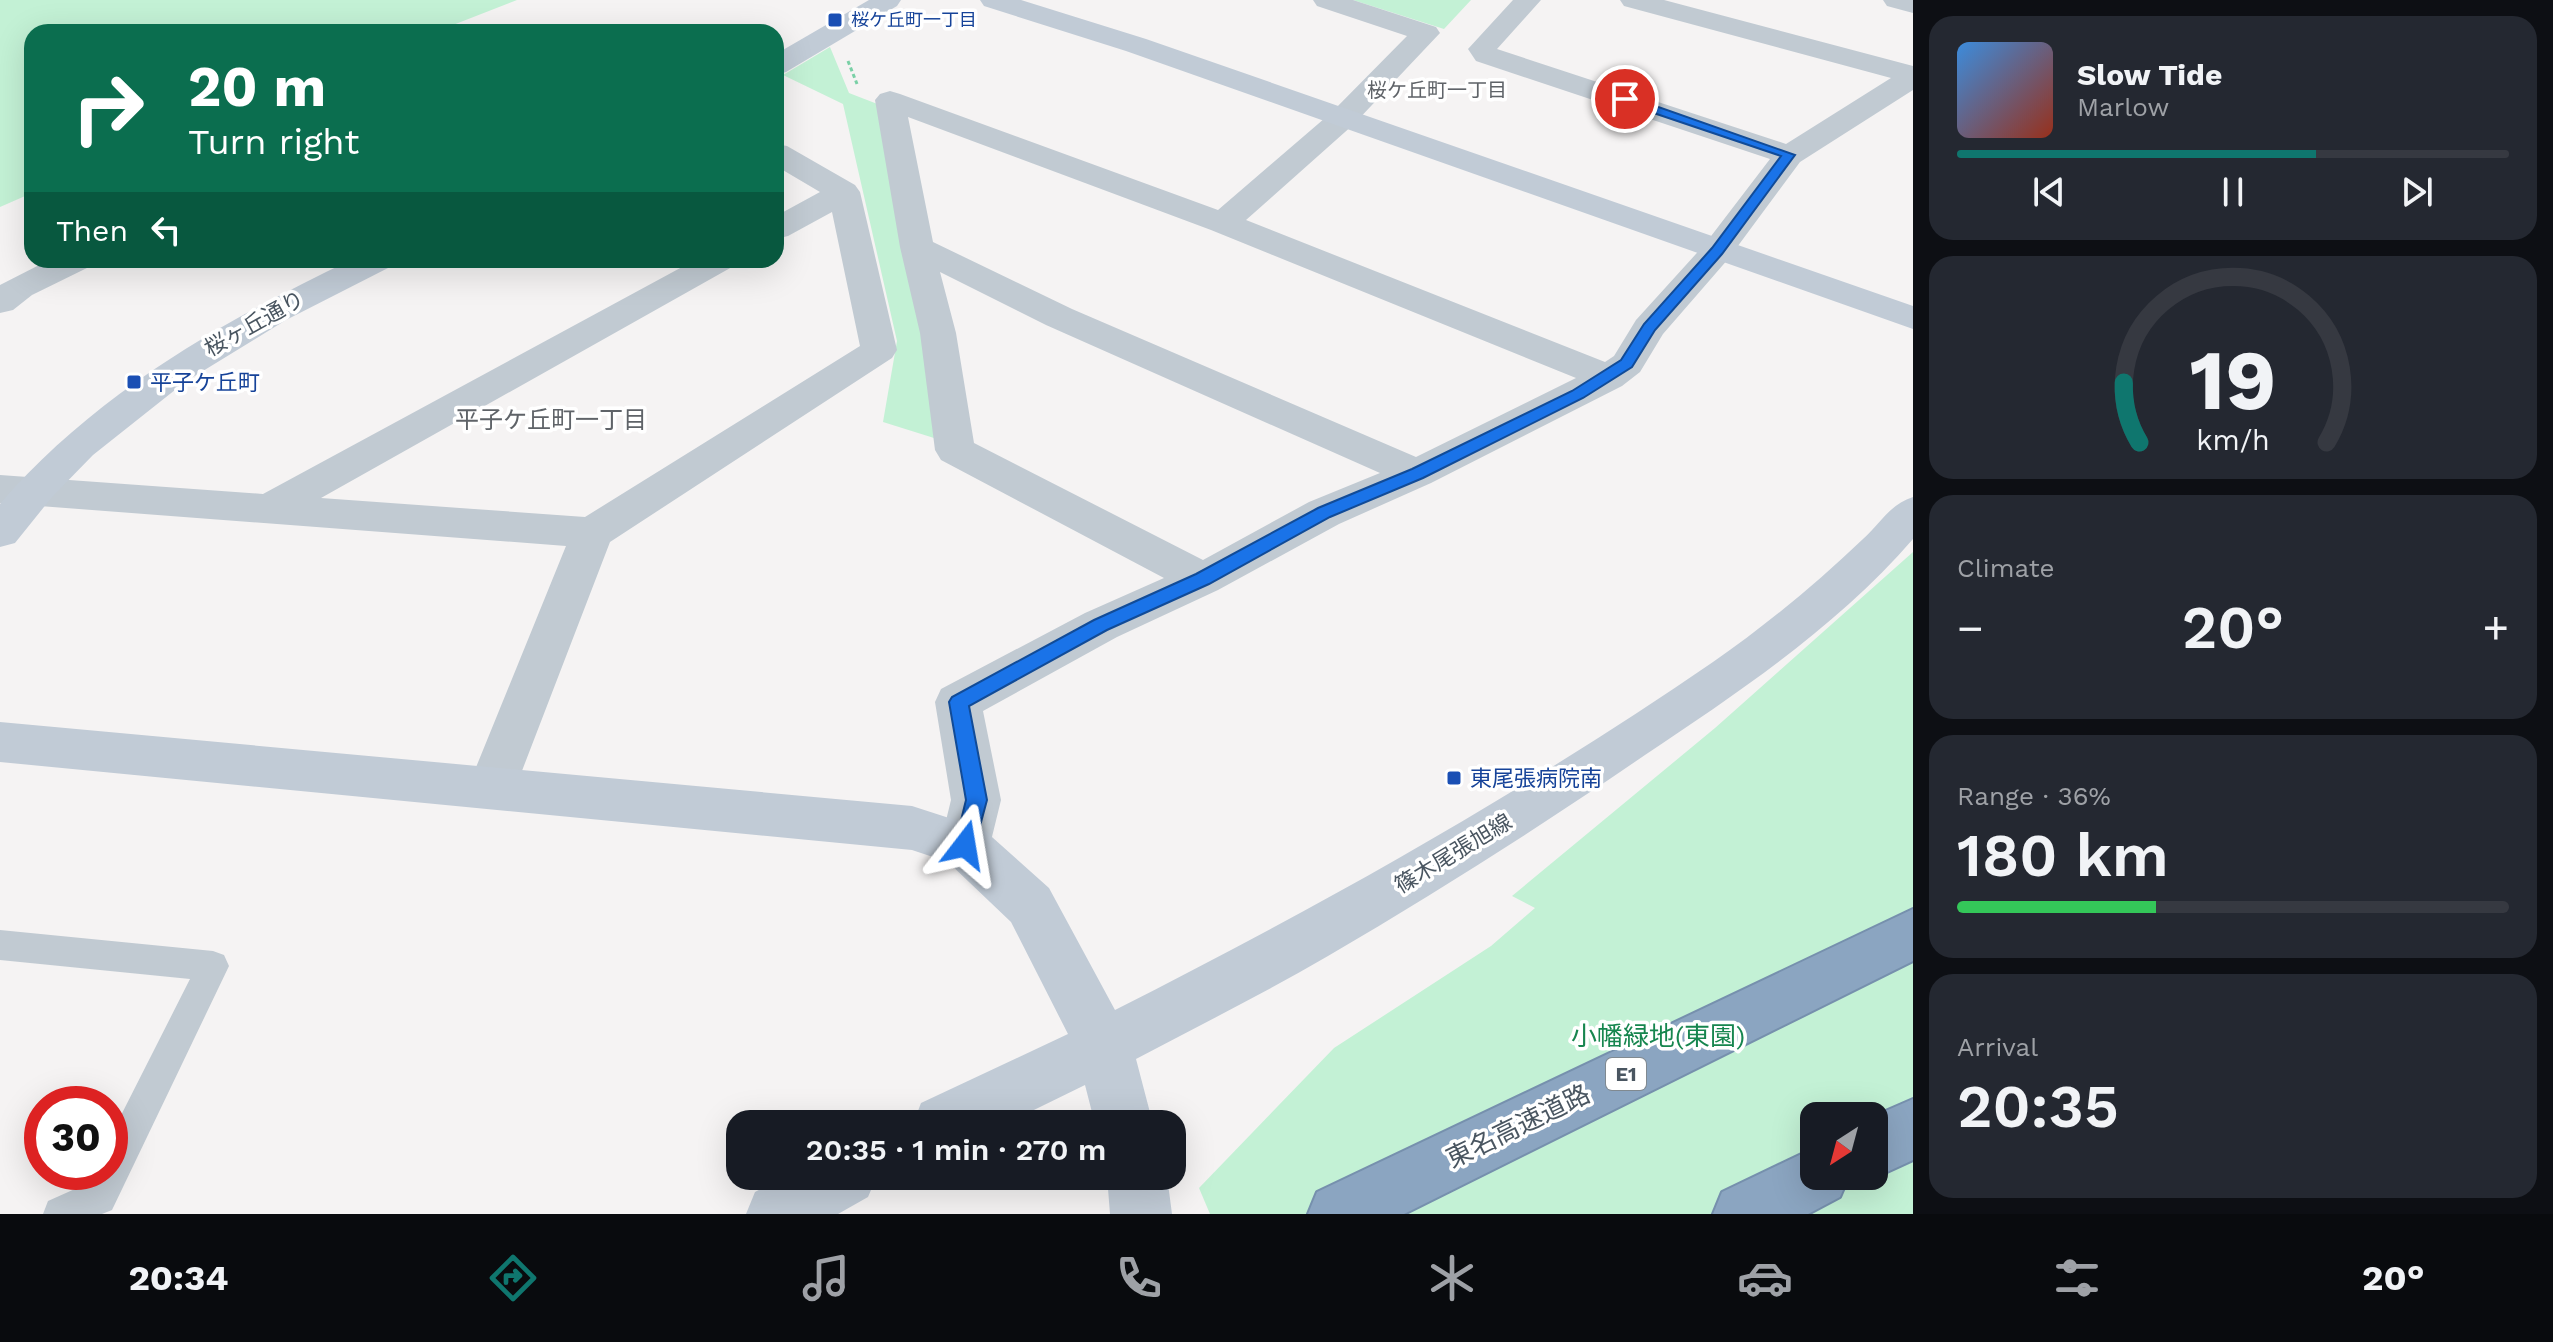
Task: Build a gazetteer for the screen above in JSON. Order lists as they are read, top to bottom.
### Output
{
  "streets": {
    "highway": ["E1", "東名高速道路"],
    "street": ["桜ヶ丘通り", "篠木尾張旭線"]
  },
  "districts": ["桜ケ丘町一丁目", "平子ケ丘町一丁目"],
  "parks": ["小幡緑地(東園)"],
  "places": {
    "transit": ["桜ケ丘町一丁目", "平子ケ丘町", "東尾張病院南"]
  },
  "north": "bottom left",
  "page": {
    "turn": ["20 m", "Turn right"],
    "song": ["Slow Tide", "Marlow"],
    "then": "Then",
    "tile": [
      "Climate",
      ["Range · 36%", "180 km"],
      ["Arrival", "20:35"]
    ],
    "heat": ["−", "20°", "+"],
    "limit": "30",
    "trip": "20:35 · 1 min · 270 m",
    "tabs": ["20:34", "20°"],
    "gauge": ["19", "km/h"]
  }
}
